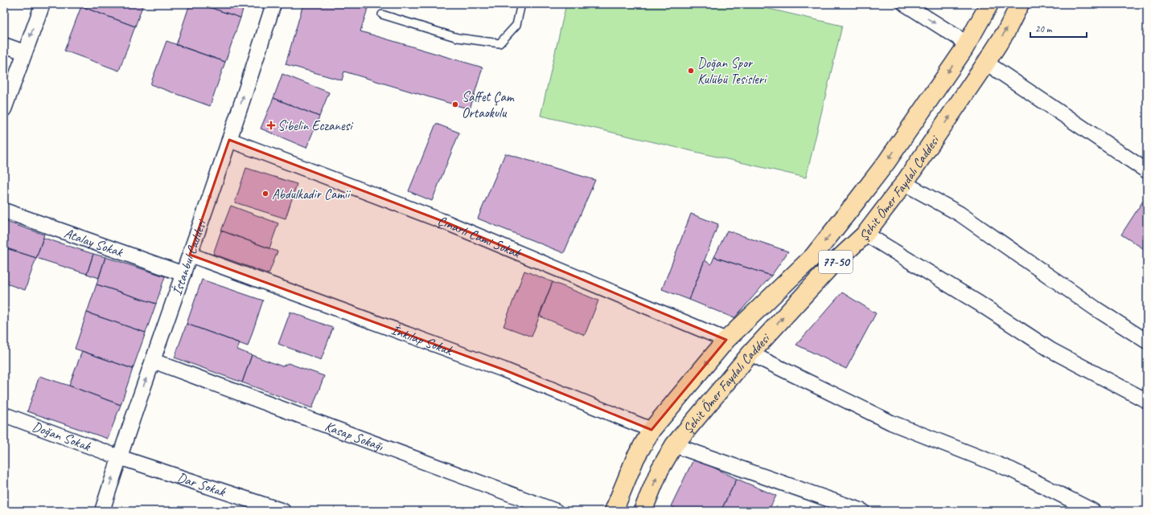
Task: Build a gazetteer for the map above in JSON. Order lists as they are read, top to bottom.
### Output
{
  "streets": {
    "main road": ["Şehit Ömer Faydalı Caddesi", "77-50"],
    "street": [
      "Çınarlı Cami Sokak",
      "Atalay Sokak",
      "İstanbul Caddesi",
      "İnkılap Sokak",
      "Doğan Sokak",
      "Kasap Sokağı",
      "Dar Sokak"
    ]
  },
  "crossings": [
    ["Şehit Ömer Faydalı Caddesi", "Çınarlı Cami Sokak"],
    ["Şehit Ömer Faydalı Caddesi", "İnkılap Sokak"],
    ["Çınarlı Cami Sokak", "İstanbul Caddesi"],
    ["Atalay Sokak", "İstanbul Caddesi"],
    ["İstanbul Caddesi", "İnkılap Sokak"],
    ["İstanbul Caddesi", "Doğan Sokak"],
    ["İstanbul Caddesi", "Kasap Sokağı"],
    ["İstanbul Caddesi", "Dar Sokak"],
    ["Doğan Sokak", "Dar Sokak"]
  ],
  "one_way": ["İstanbul Caddesi"],
  "places": {
    "other": ["Doğan Spor Kulübü Tesisleri", "Saffet Çam Ortaokulu", "Abdulkadir Camii"],
    "health": ["Sibelin Eczanesi"]
  },
  "scale_bar": "20 m"
}
